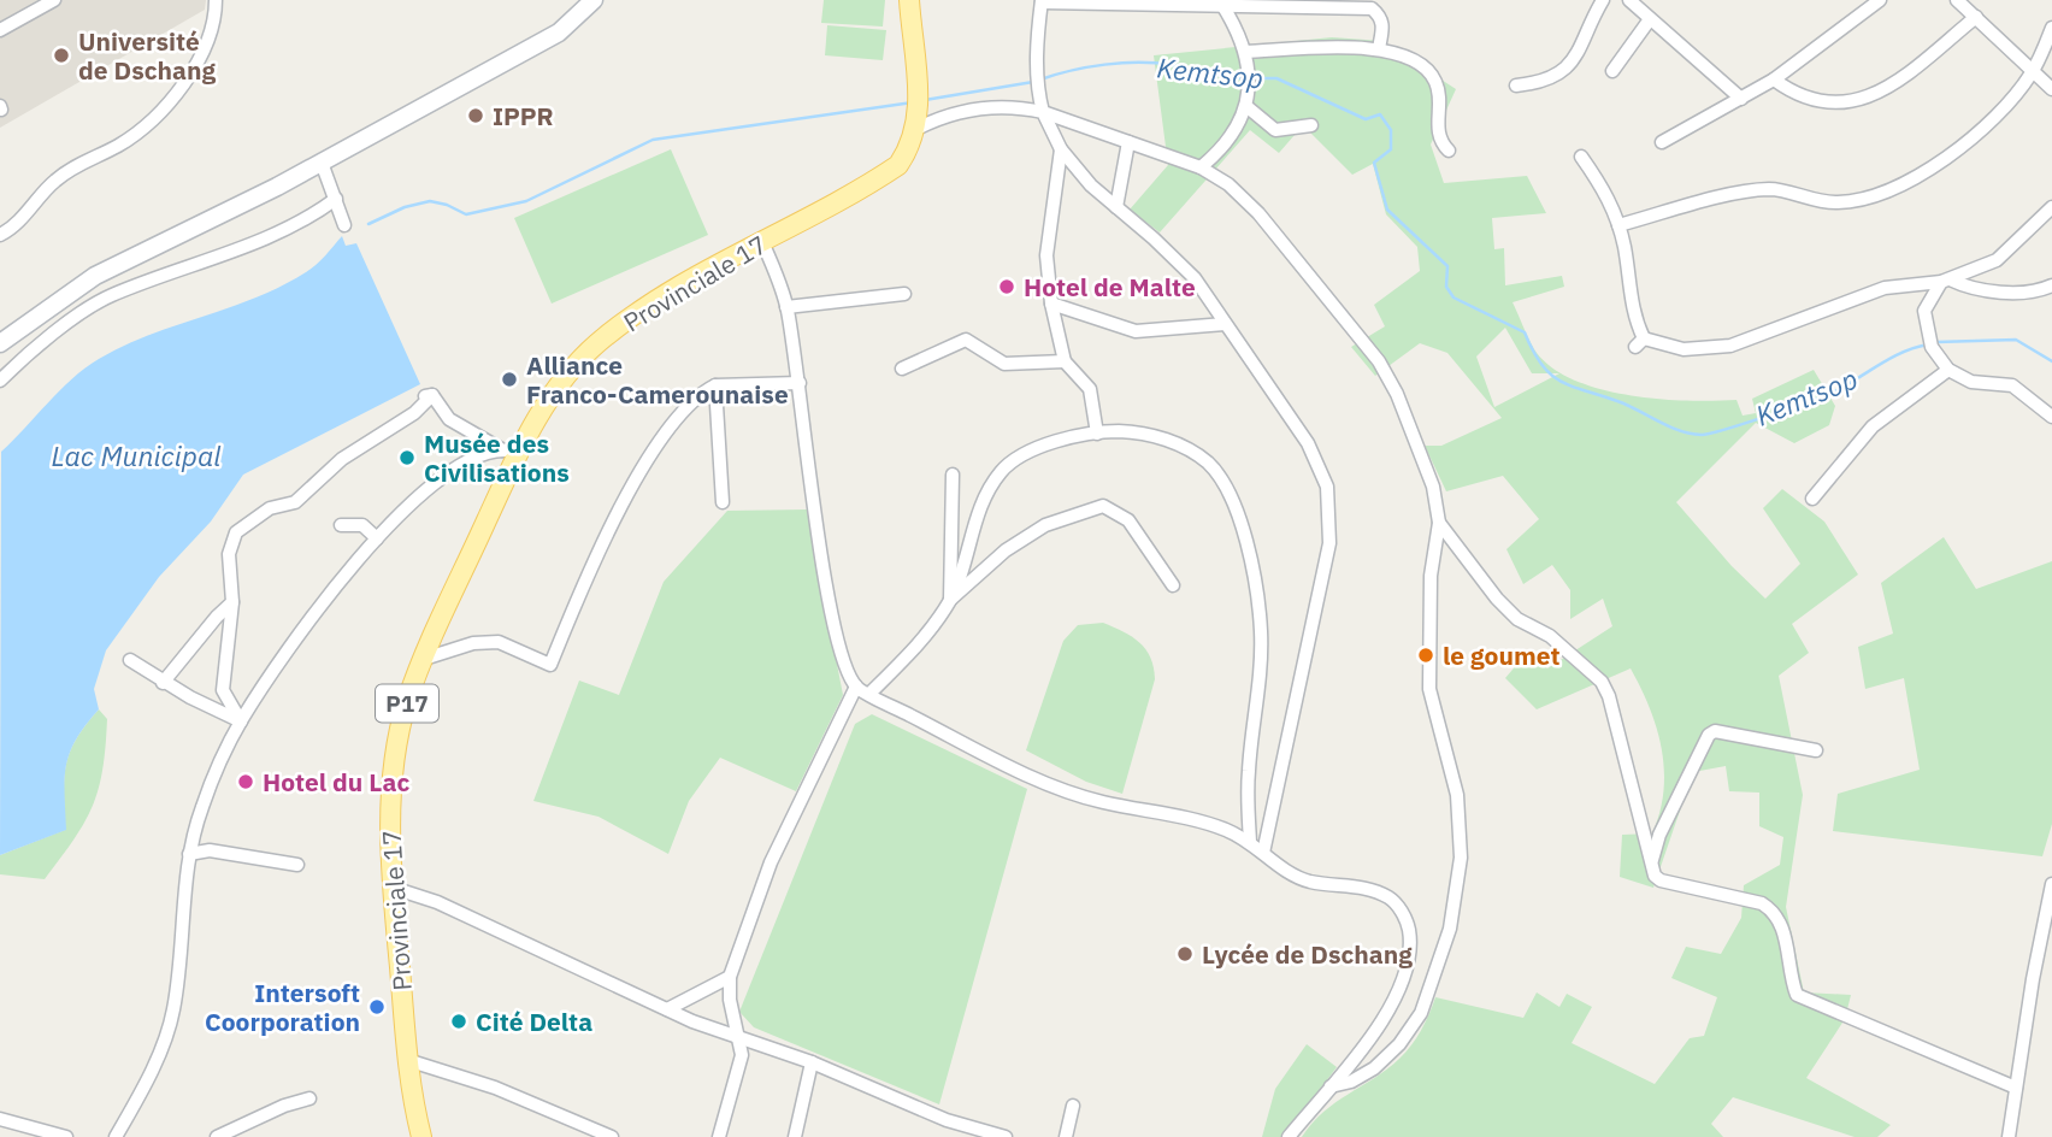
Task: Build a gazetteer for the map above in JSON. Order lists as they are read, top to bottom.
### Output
{
  "streets": {
    "main road": ["Provinciale 17", "P17"]
  },
  "water": ["Kemtsop", "Lac Municipal"],
  "places": [
    "Université de Dschang",
    "IPPR",
    "Hotel de Malte",
    "Alliance Franco-Camerounaise",
    "Musée des Civilisations",
    "le goumet",
    "Hotel du Lac",
    "Lycée de Dschang",
    "Intersoft Coorporation",
    "Cité Delta"
  ]
}
